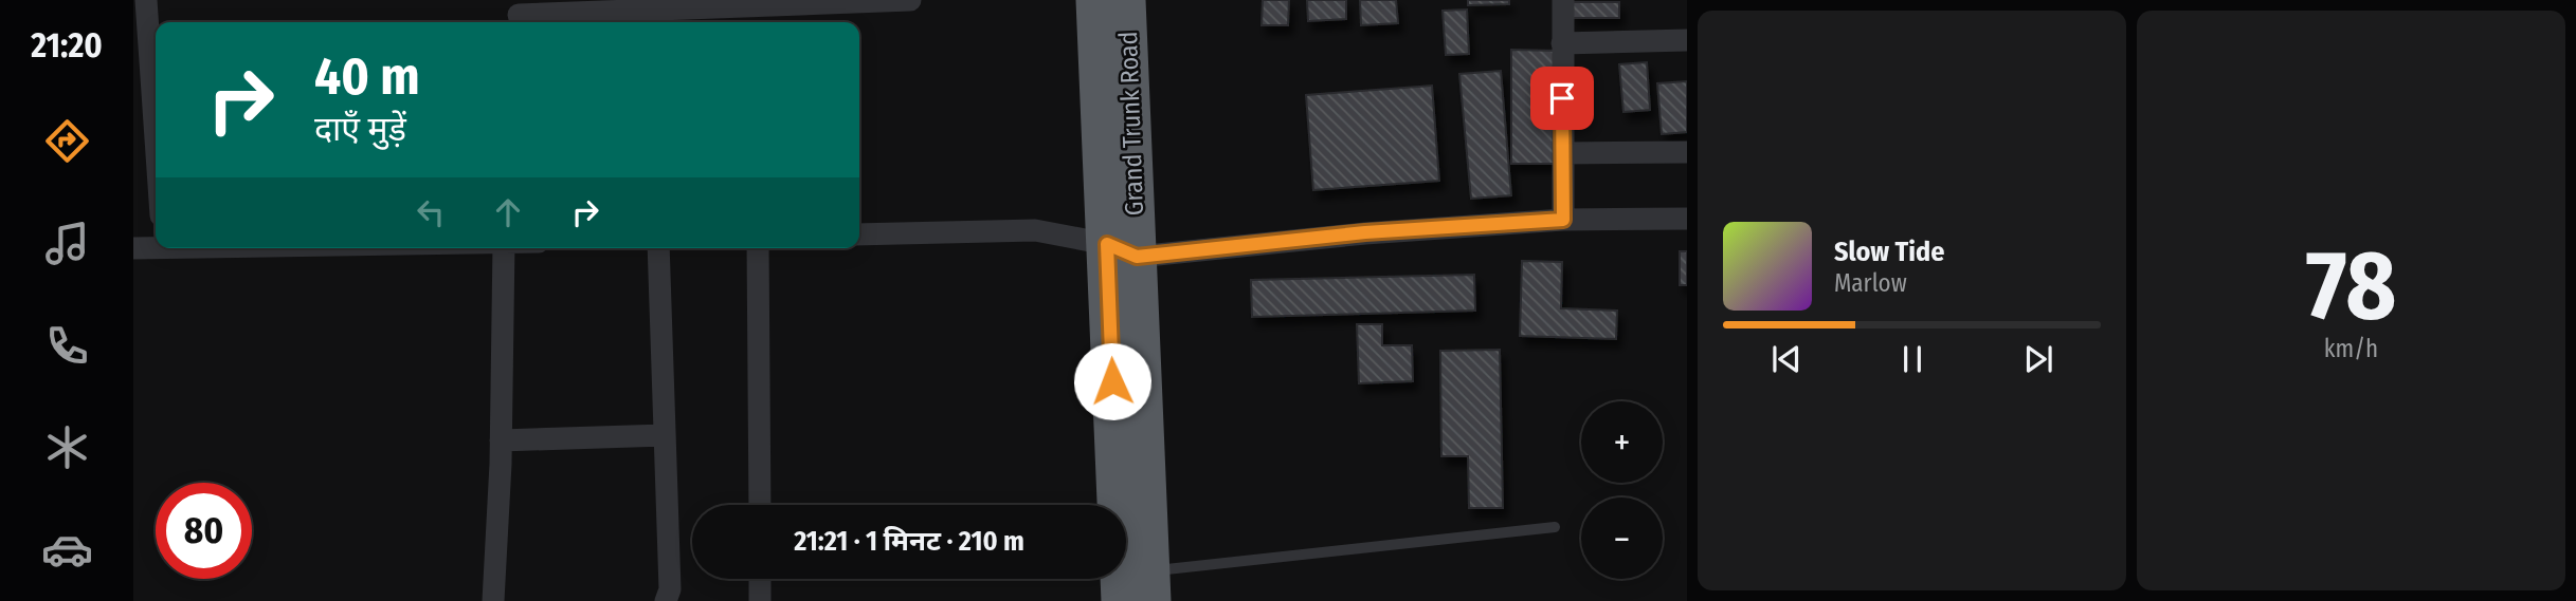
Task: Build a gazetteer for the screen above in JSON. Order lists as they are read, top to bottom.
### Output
{
  "streets": {
    "highway": ["Grand Trunk Road"]
  },
  "page": {
    "tabs": "21:20",
    "tile": ["78", "km/h"],
    "turn": ["40 m", "दाएँ मुड़ें"],
    "song": ["Slow Tide", "Marlow"],
    "map_buttons": ["+", "−"],
    "limit": "80",
    "trip": "21:21 · 1 मिनट · 210 m"
  }
}
